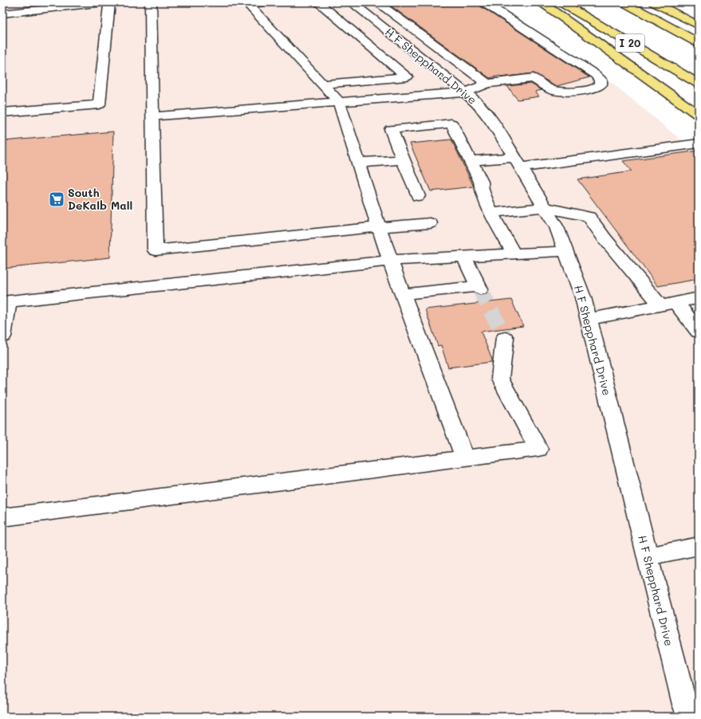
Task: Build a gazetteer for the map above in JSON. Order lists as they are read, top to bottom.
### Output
{
  "streets": {
    "highway": ["I 20"],
    "street": ["H F Shepphard Drive"]
  },
  "places": {
    "supermarket": ["South DeKalb Mall"]
  }
}
